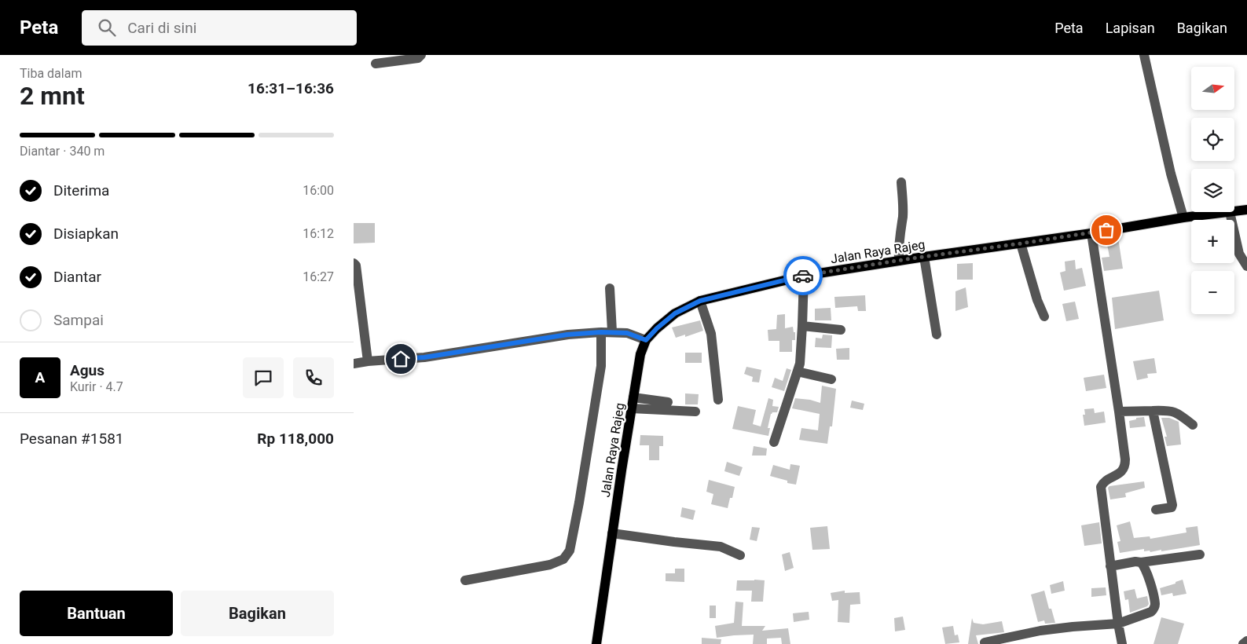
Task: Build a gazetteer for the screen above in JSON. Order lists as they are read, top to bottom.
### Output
{
  "streets": {
    "main road": ["Jalan Raya Rajeg"]
  },
  "north": "right",
  "page": {
    "header": "Peta",
    "search": "Cari di sini",
    "nav": ["Peta", "Lapisan", "Bagikan"],
    "heading": ["2 mnt", "Tiba dalam", "16:31–16:36"],
    "panel": [
      "Agus",
      "Kurir · 4.7",
      "Pesanan #1581",
      "Rp 118,000"
    ],
    "map_buttons": ["+", "−"],
    "bar": "Diantar · 340 m",
    "list": [
      ["Diterima", "16:00"],
      ["Disiapkan", "16:12"],
      ["Diantar", "16:27"],
      "Sampai"
    ],
    "round": "A",
    "buttons": ["Bantuan", "Bagikan"]
  }
}
